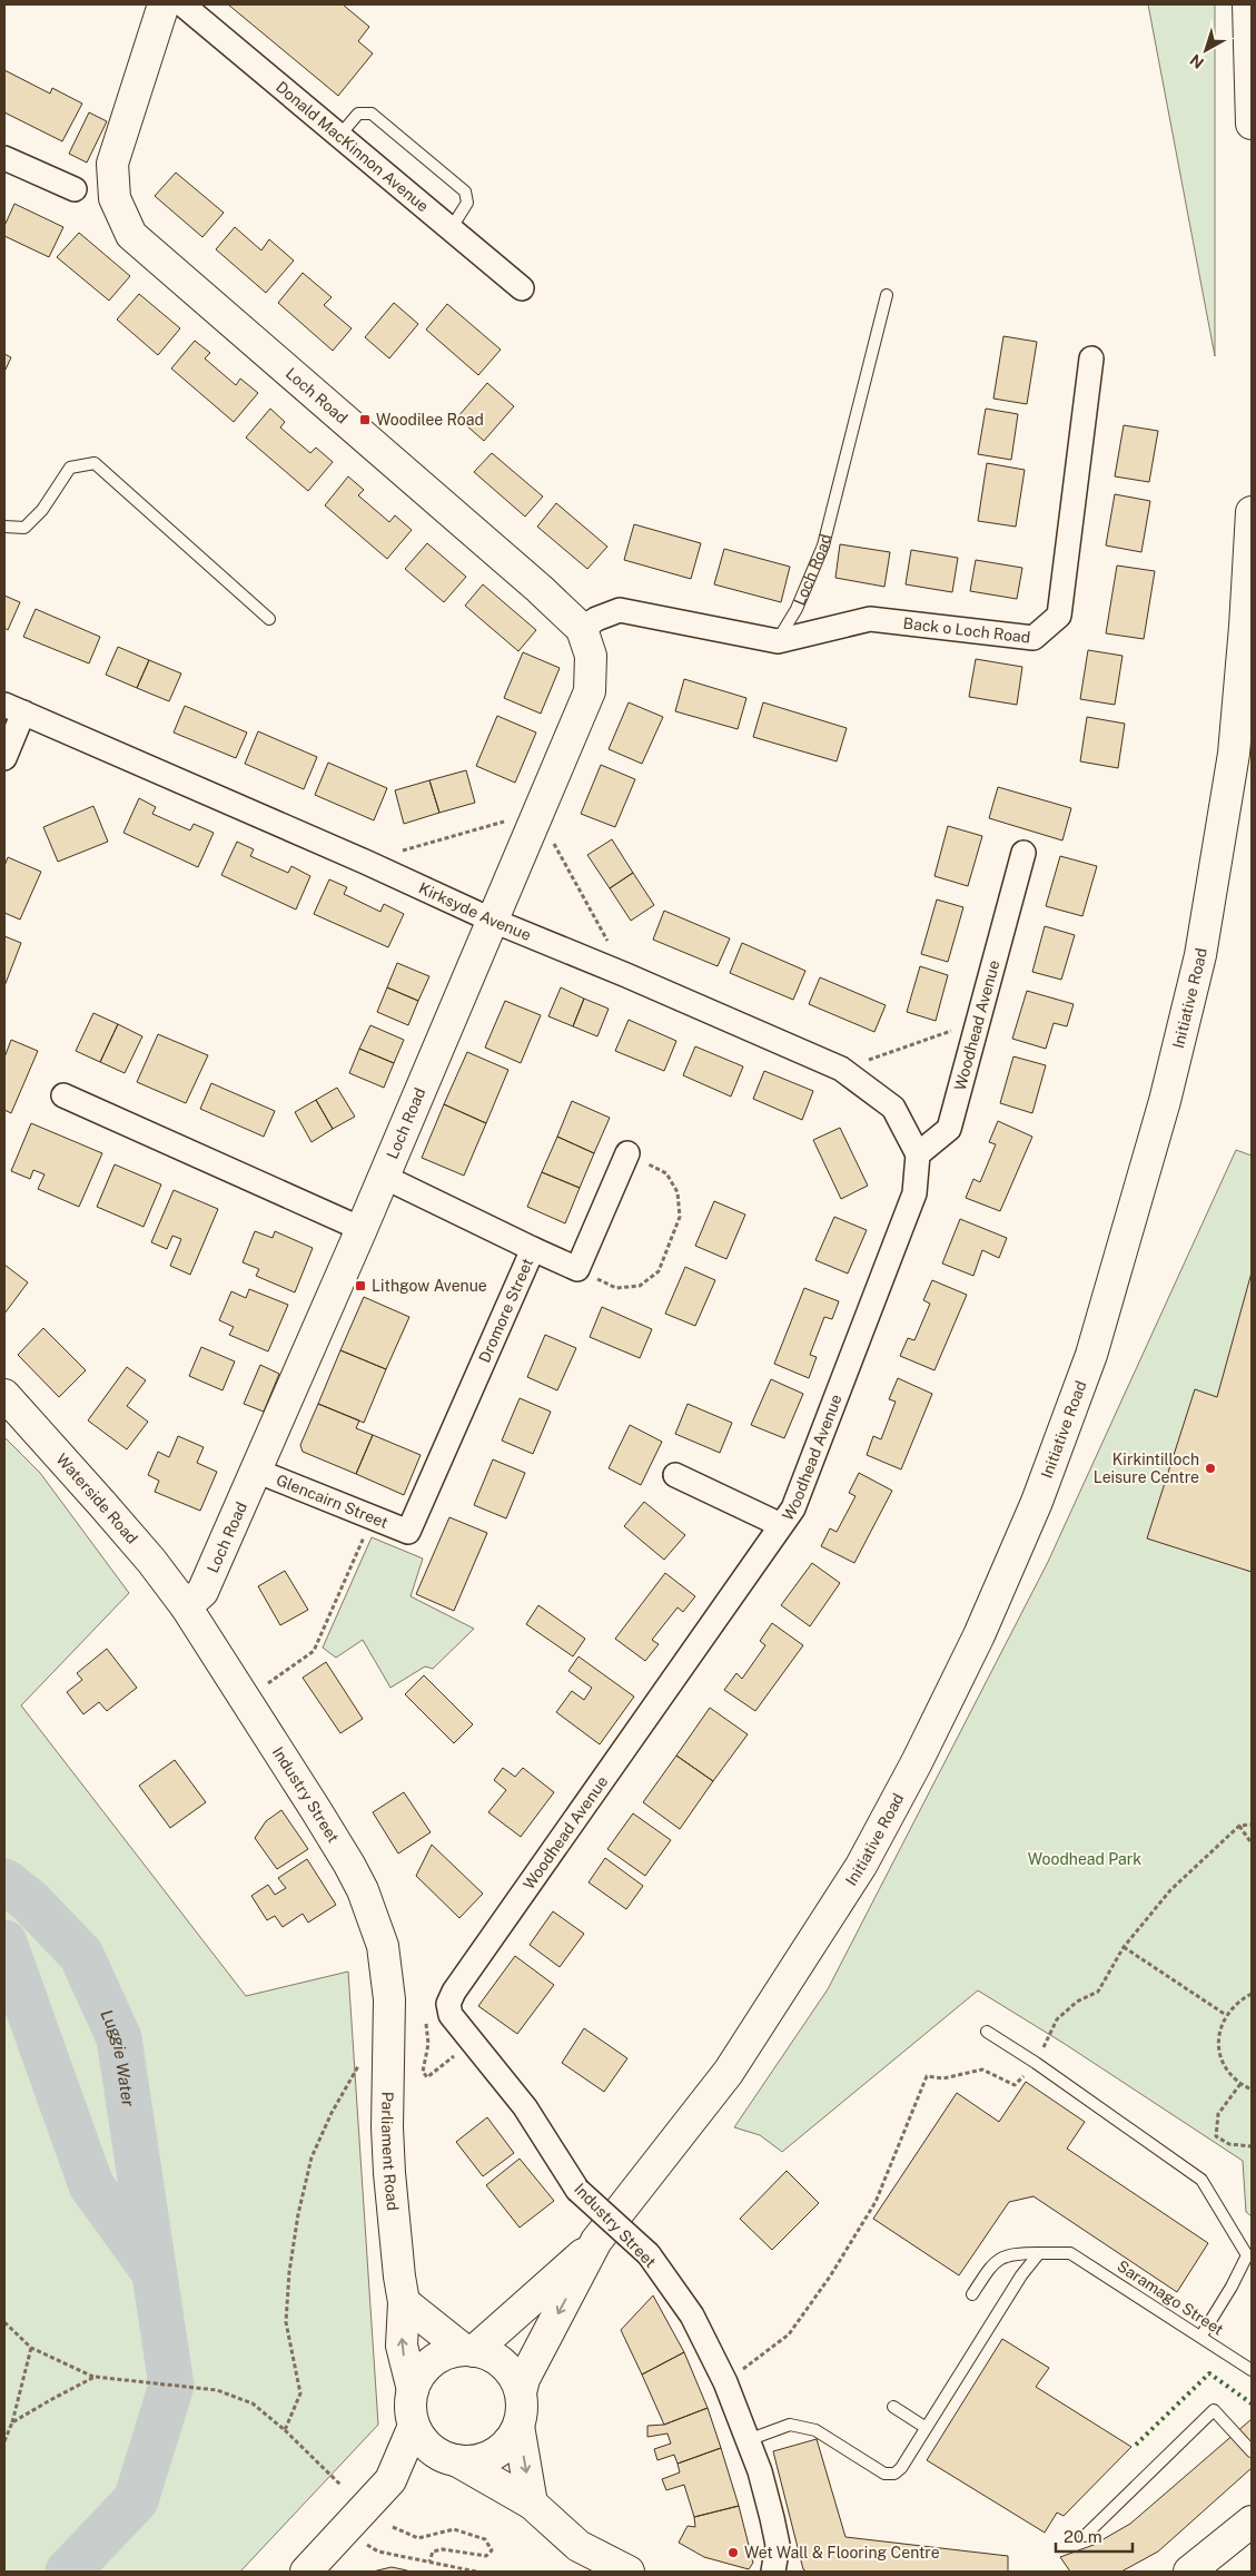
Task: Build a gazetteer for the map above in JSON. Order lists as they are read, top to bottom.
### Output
{
  "streets": {
    "main road": [
      "Loch Road",
      "Initiative Road",
      "Waterside Road",
      "Industry Street",
      "Parliament Road"
    ],
    "street": [
      "Donald MacKinnon Avenue",
      "Back o Loch Road",
      "Kirksyde Avenue",
      "Woodhead Avenue",
      "Dromore Street",
      "Glencairn Street"
    ],
    "lane": ["Saramago Street"]
  },
  "crossings": [
    ["Loch Road", "Back o Loch Road"],
    ["Loch Road", "Kirksyde Avenue"],
    ["Loch Road", "Waterside Road"],
    ["Loch Road", "Glencairn Street"],
    ["Loch Road", "Industry Street"],
    ["Kirksyde Avenue", "Woodhead Avenue"],
    ["Woodhead Avenue", "Industry Street"],
    ["Dromore Street", "Glencairn Street"],
    ["Waterside Road", "Industry Street"],
    ["Industry Street", "Parliament Road"]
  ],
  "water": ["Luggie Water"],
  "parks": ["Woodhead Park"],
  "places": {
    "transit": ["Woodilee Road", "Lithgow Avenue"],
    "other": ["Kirkintilloch Leisure Centre", "Wet Wall & Flooring Centre"]
  },
  "scale_bar": "20 m",
  "north": "bottom left"
}
